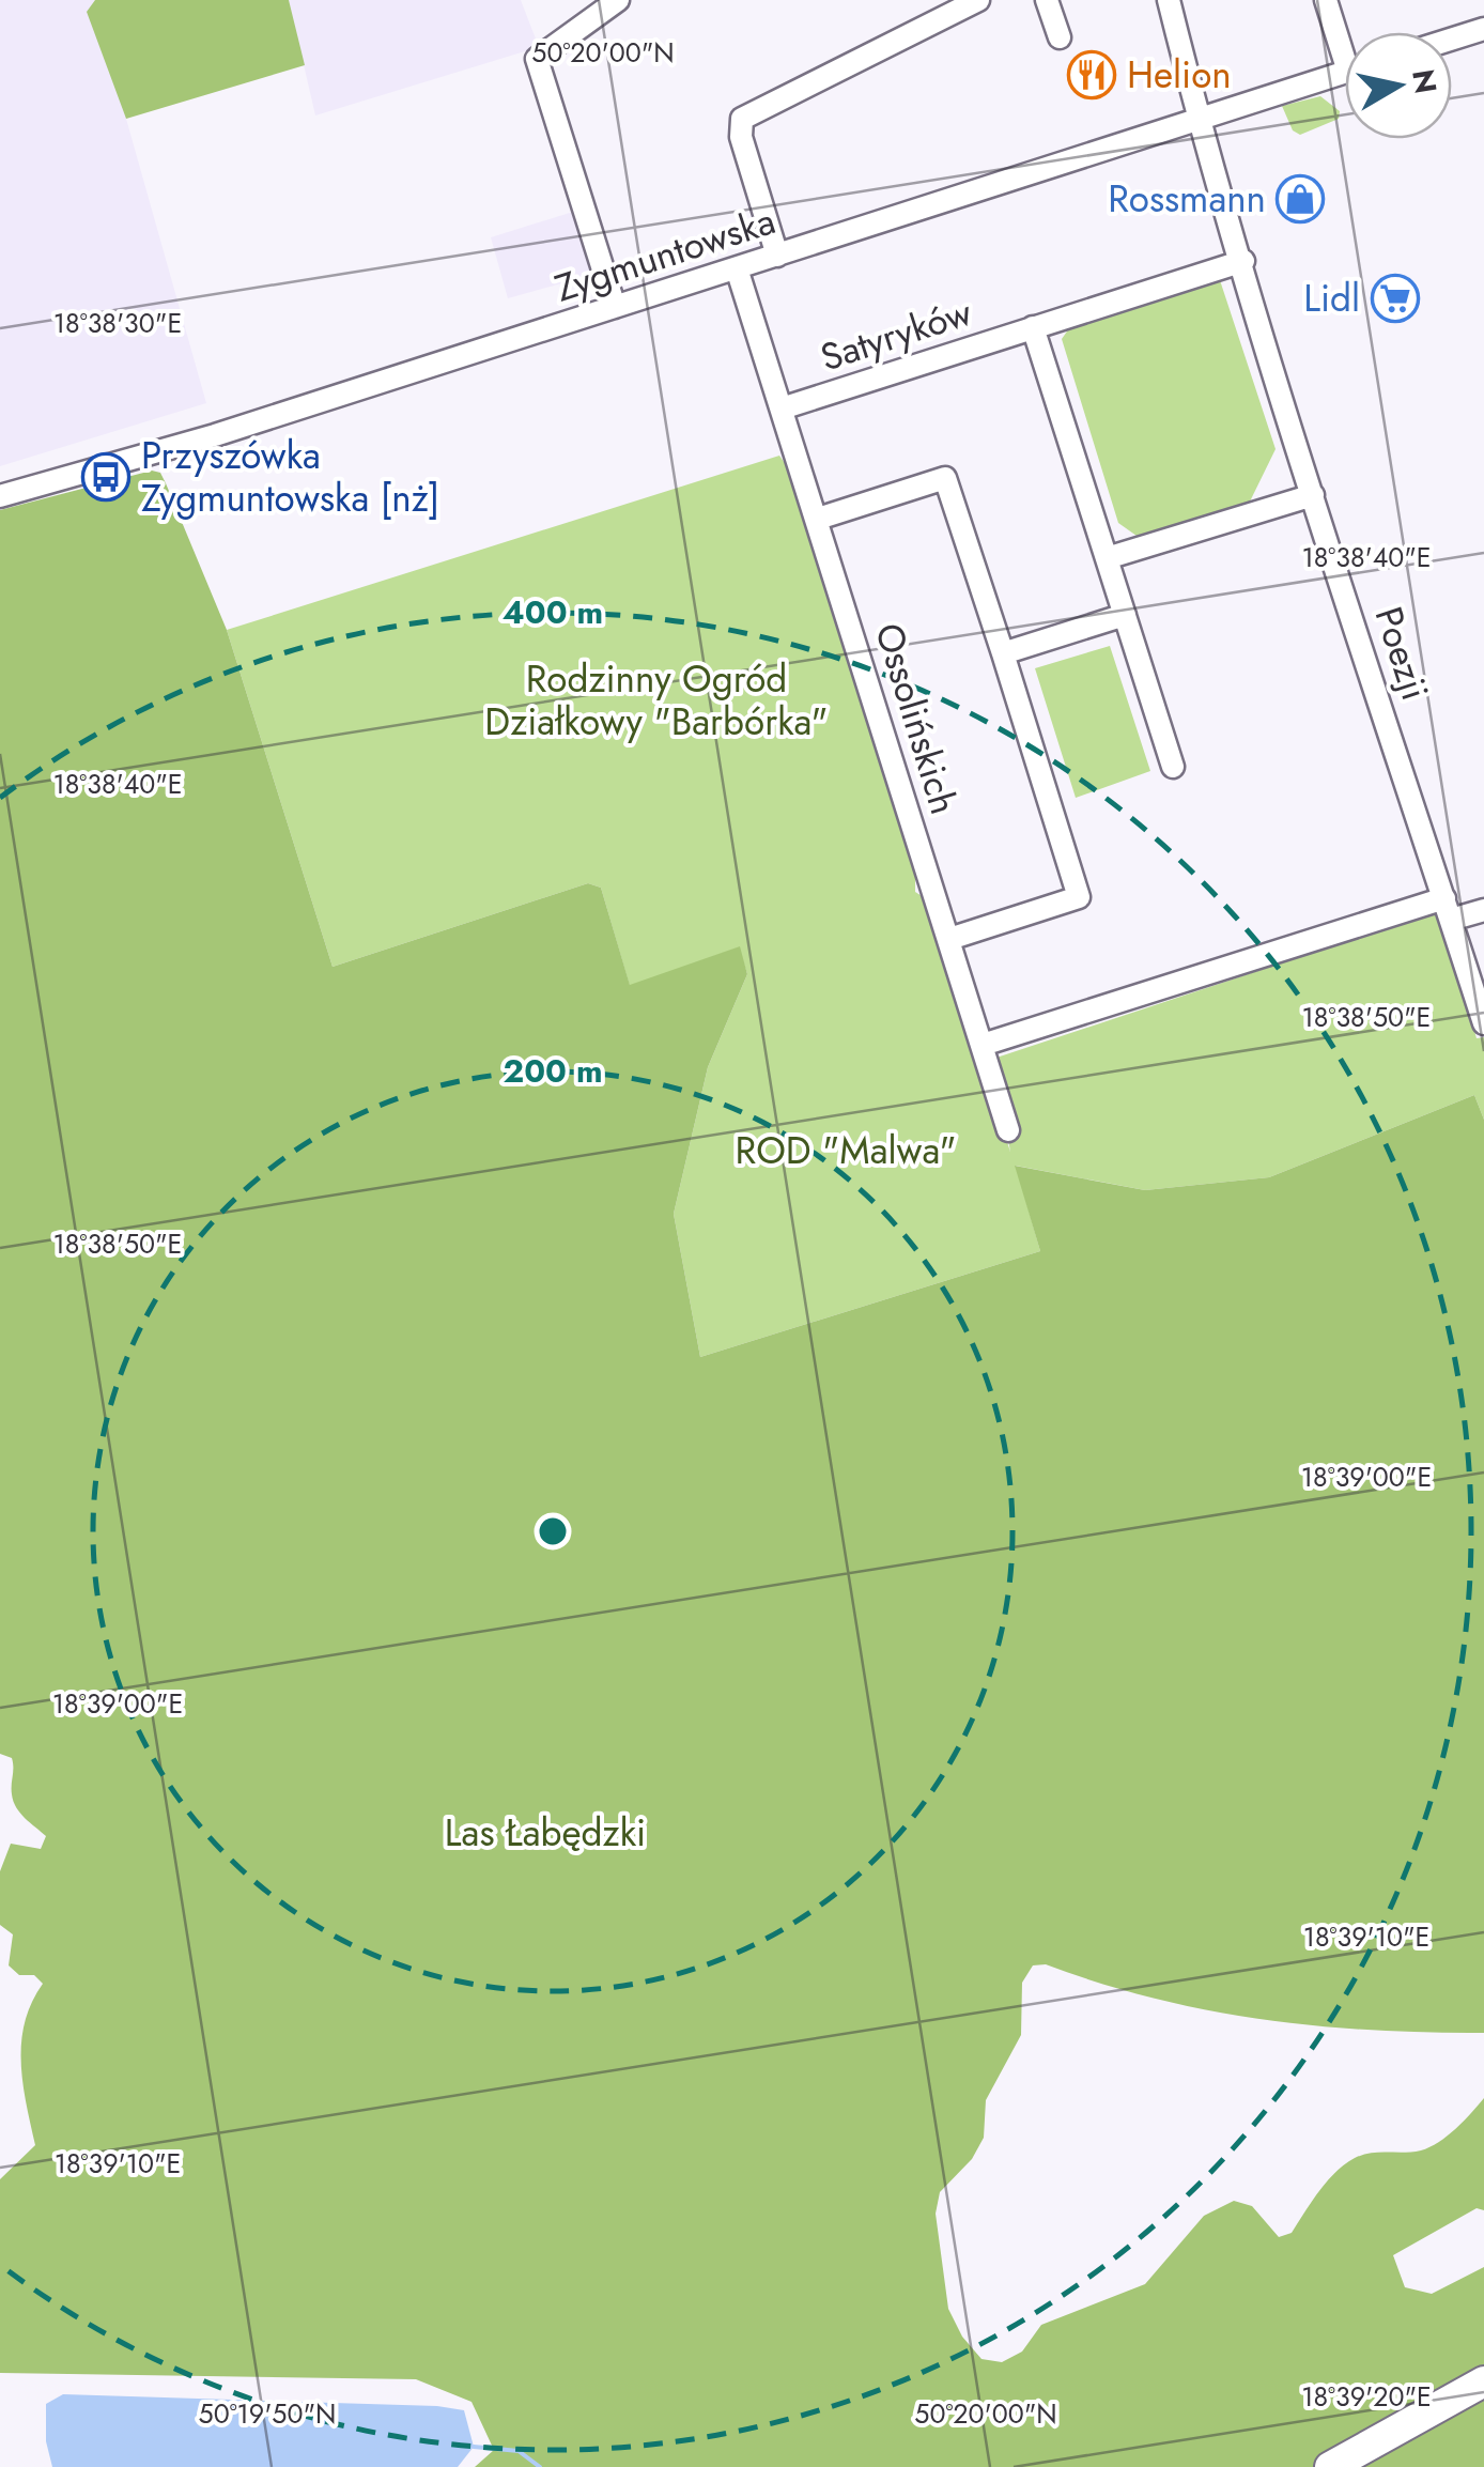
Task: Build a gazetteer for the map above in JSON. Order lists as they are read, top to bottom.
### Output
{
  "streets": {
    "street": [
      "Zygmuntowska",
      "Satyryków",
      "Poezji",
      "Ossolińskich"
    ]
  },
  "crossings": [
    ["Zygmuntowska", "Poezji"],
    ["Zygmuntowska", "Ossolińskich"],
    ["Satyryków", "Poezji"],
    ["Satyryków", "Ossolińskich"]
  ],
  "parks": ["Rodzinny Ogród Działkowy \"Barbórka\"", "ROD \"Malwa\"", "Las Łabędzki"],
  "places": {
    "restaurant": ["Helion"],
    "shop": ["Rossmann"],
    "supermarket": ["Lidl"],
    "bus stop": ["Przyszówka Zygmuntowska [nż]"]
  },
  "north": "right",
  "coordinates": [
    "50°20'00\"N",
    "18°38'30\"E",
    "18°38'40\"E",
    "18°38'50\"E",
    "18°39'00\"E",
    "18°39'10\"E",
    "18°39'20\"E",
    "50°19'50\"N"
  ],
  "rings": ["400 m", "200 m"]
}
